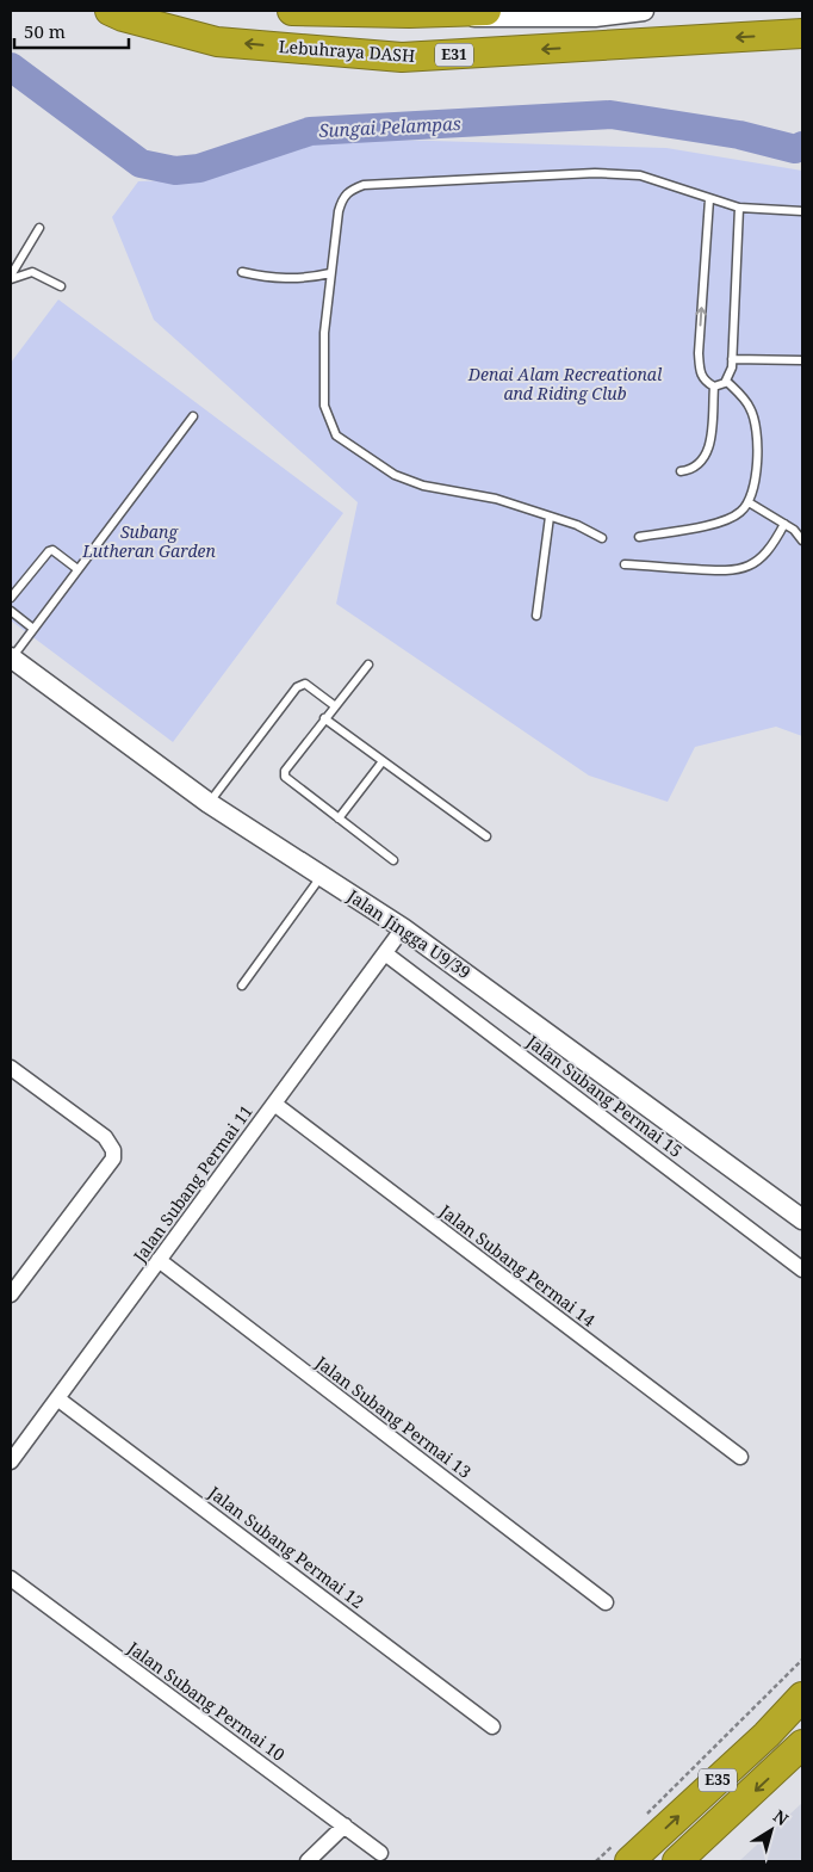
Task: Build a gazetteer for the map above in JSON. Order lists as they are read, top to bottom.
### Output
{
  "streets": {
    "highway": ["Lebuhraya DASH", "E31", "E35"],
    "street": [
      "Jalan Jingga U9/39",
      "Jalan Subang Permai 15",
      "Jalan Subang Permai 11",
      "Jalan Subang Permai 14",
      "Jalan Subang Permai 13",
      "Jalan Subang Permai 12",
      "Jalan Subang Permai 10"
    ]
  },
  "crossings": [
    ["Jalan Jingga U9/39", "Jalan Subang Permai 11"],
    ["Jalan Subang Permai 15", "Jalan Subang Permai 11"],
    ["Jalan Subang Permai 11", "Jalan Subang Permai 14"],
    ["Jalan Subang Permai 11", "Jalan Subang Permai 13"],
    ["Jalan Subang Permai 11", "Jalan Subang Permai 12"]
  ],
  "one_way": ["Lebuhraya DASH"],
  "water": ["Sungai Pelampas"],
  "parks": ["Denai Alam Recreational and Riding Club", "Subang Lutheran Garden"],
  "scale_bar": "50 m",
  "north": "top right"
}
